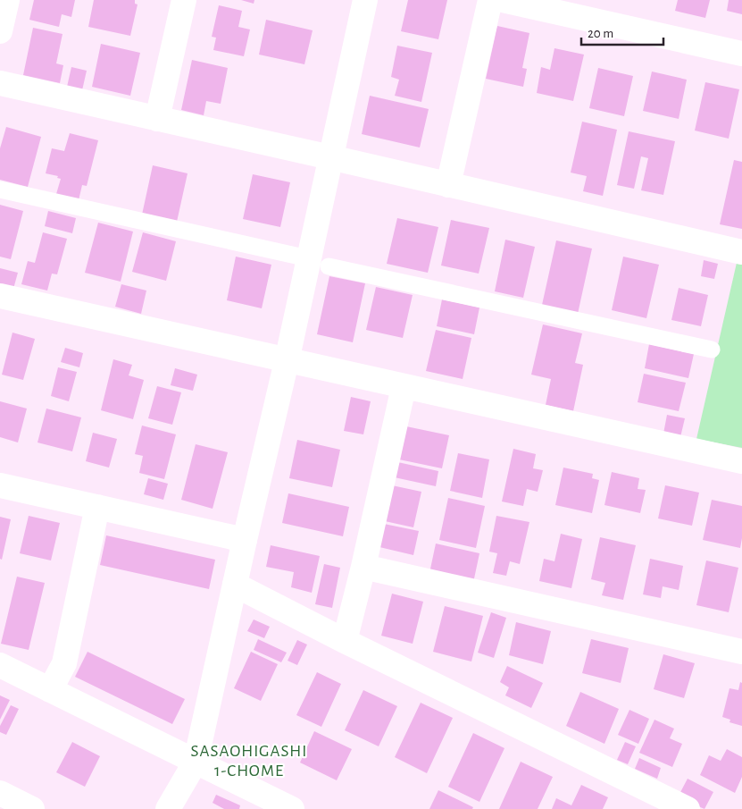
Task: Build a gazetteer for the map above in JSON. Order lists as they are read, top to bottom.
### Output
{
  "districts": ["SASAOHIGASHI 1-CHOME"],
  "scale_bar": "20 m"
}
